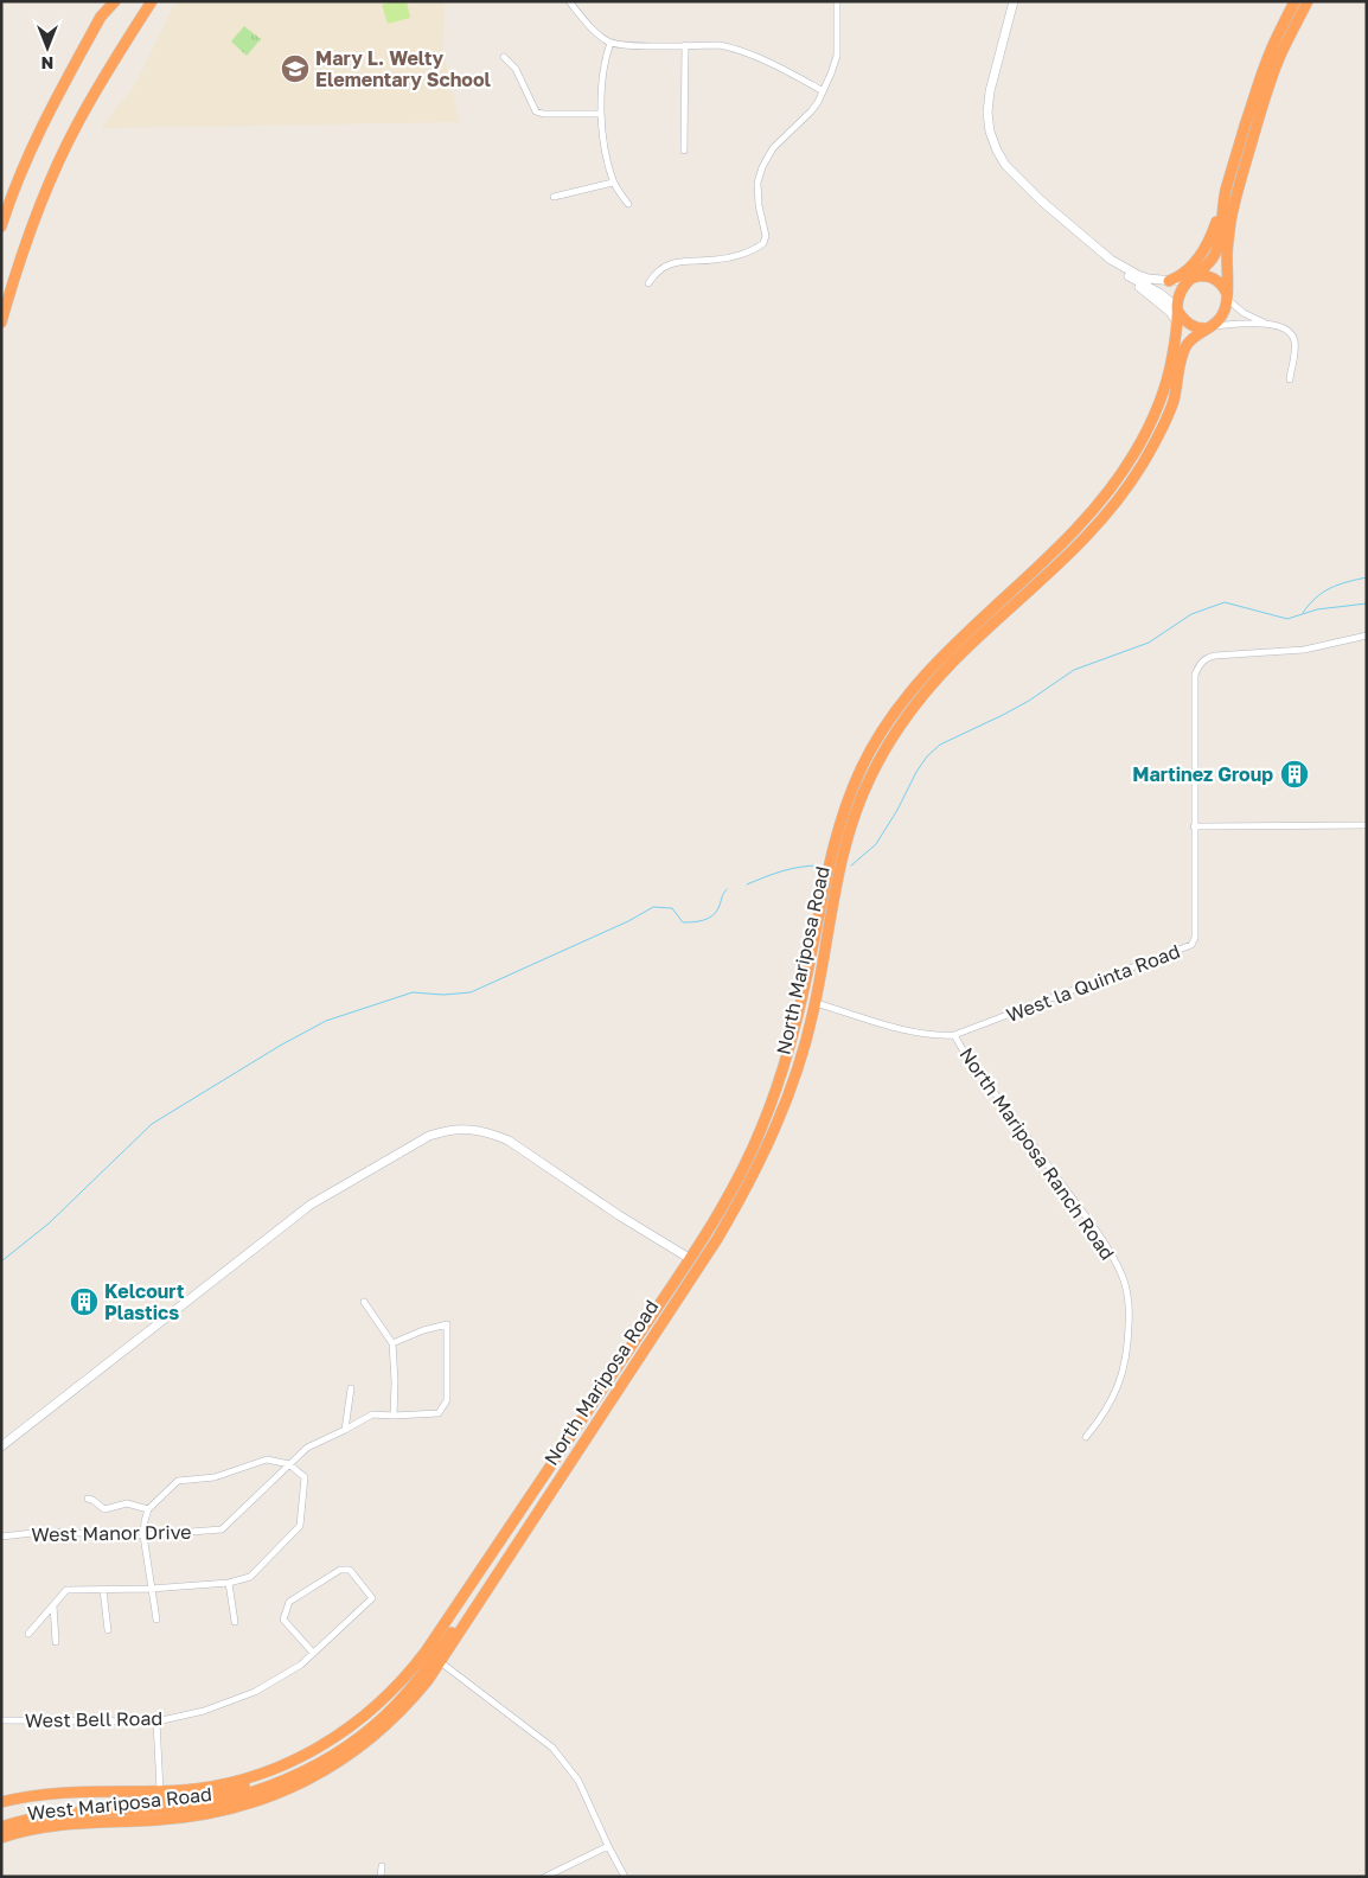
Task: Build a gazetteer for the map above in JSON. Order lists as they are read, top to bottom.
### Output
{
  "streets": {
    "highway": ["North Mariposa Road", "West Mariposa Road"],
    "street": [
      "West la Quinta Road",
      "North Mariposa Ranch Road",
      "West Manor Drive",
      "West Bell Road"
    ]
  },
  "crossings": [
    ["North Mariposa Road", "West la Quinta Road"],
    ["North Mariposa Road", "West Mariposa Road"],
    ["West la Quinta Road", "North Mariposa Ranch Road"]
  ],
  "places": {
    "school or university": ["Mary L. Welty Elementary School"],
    "building": ["Martinez Group", "Kelcourt Plastics"]
  },
  "north": "bottom"
}
